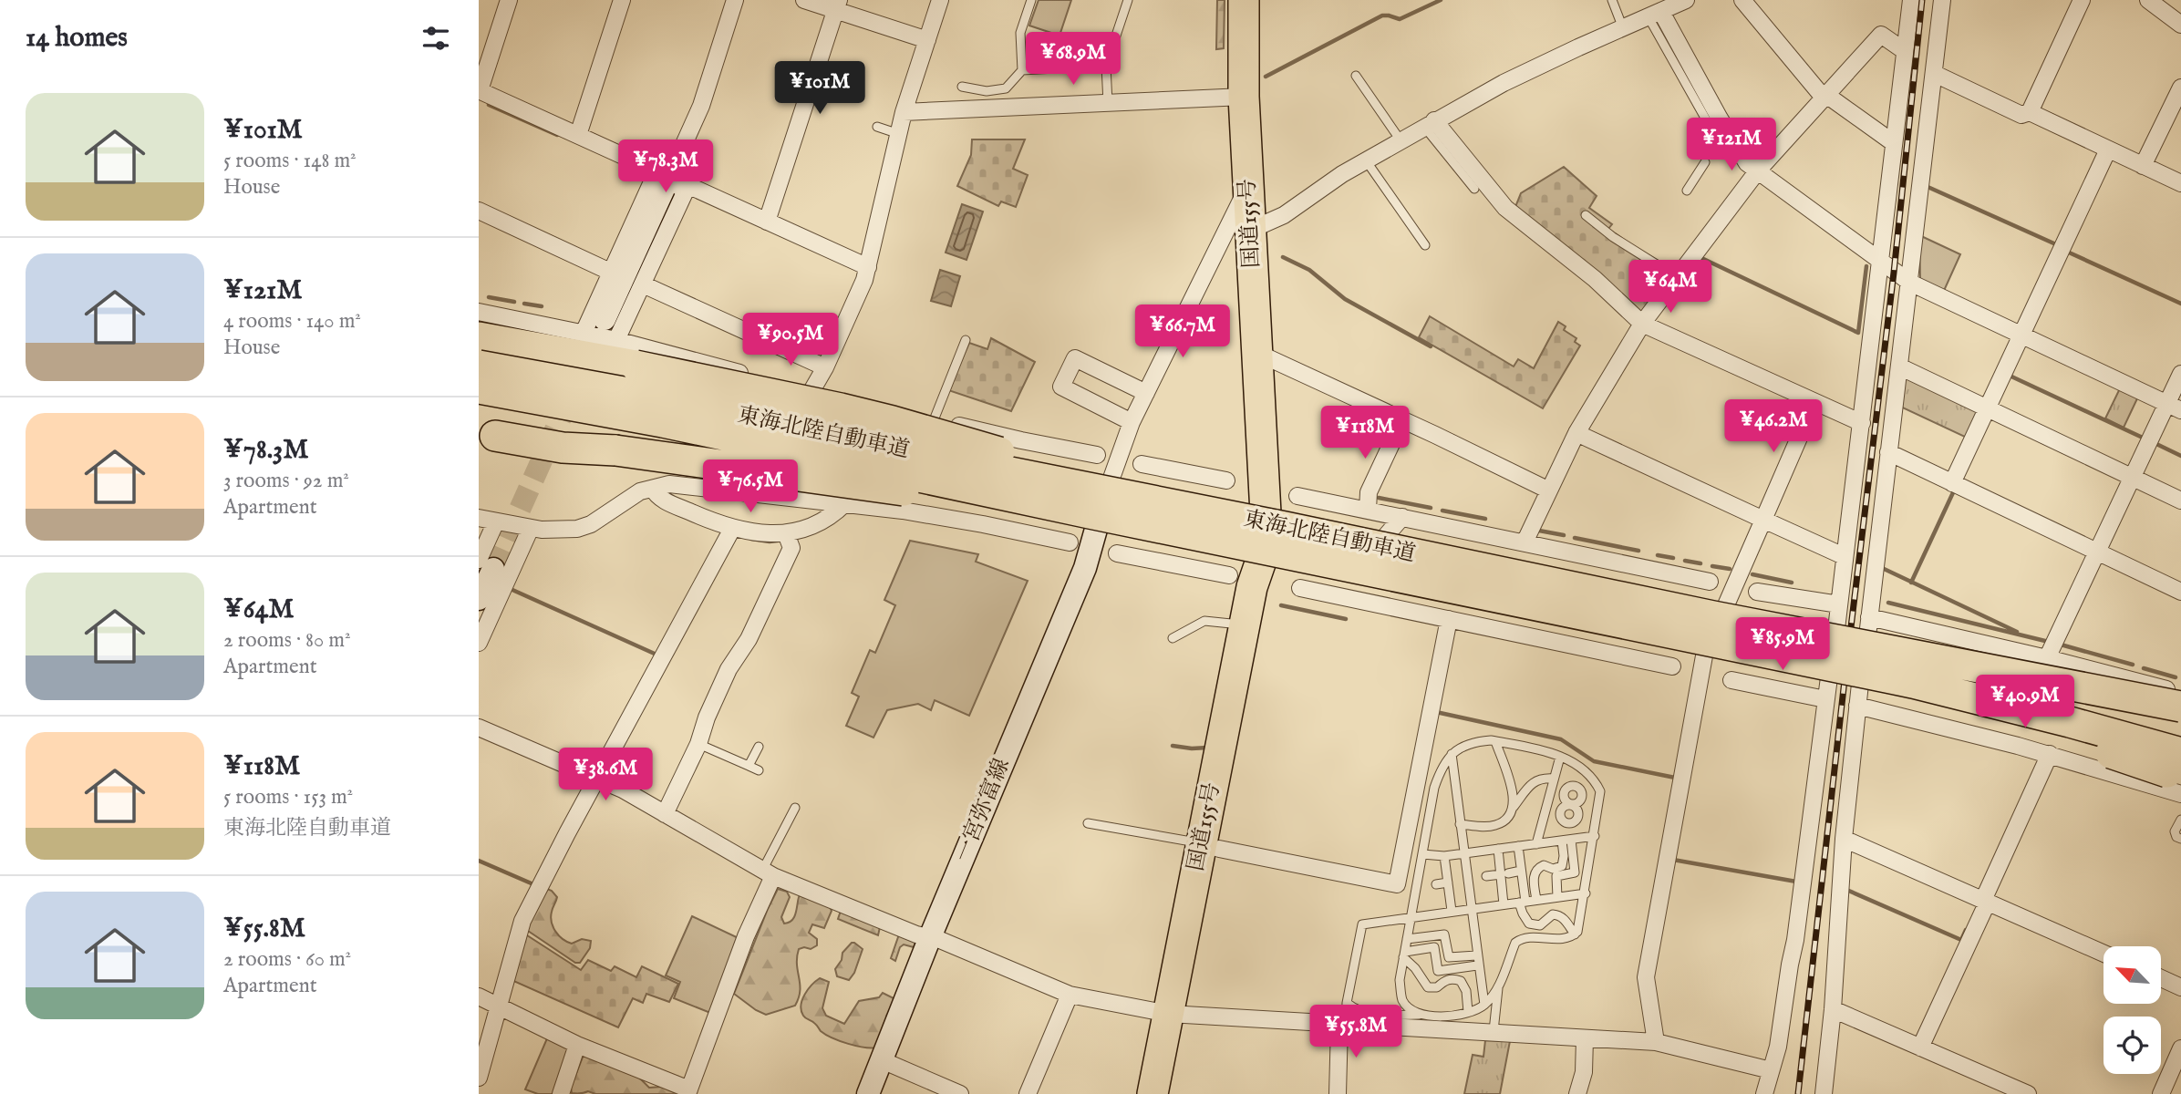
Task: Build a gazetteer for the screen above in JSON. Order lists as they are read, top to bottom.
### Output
{
  "streets": {
    "highway": ["国道155号", "東海北陸自動車道"],
    "main road": ["一宮弥富線"]
  },
  "crossings": [
    ["東海北陸自動車道", "一宮弥富線"]
  ],
  "north": "top left",
  "page": {
    "heading": "14 homes",
    "price": [
      "¥68.9M",
      "¥101M",
      "¥121M",
      "¥78.3M",
      "¥64M",
      "¥66.7M",
      "¥90.5M",
      "¥46.2M",
      "¥118M",
      "¥76.5M",
      "¥85.9M",
      "¥40.9M",
      "¥38.6M",
      "¥55.8M"
    ],
    "list": [
      {
        "name": "¥101M",
        "note": "5 rooms · 148 m² · House"
      },
      {
        "name": "¥121M",
        "note": "4 rooms · 140 m² · House"
      },
      {
        "name": "¥78.3M",
        "note": "3 rooms · 92 m² · Apartment"
      },
      {
        "name": "¥64M",
        "note": "2 rooms · 80 m² · Apartment"
      },
      {
        "name": "¥118M",
        "note": "5 rooms · 153 m² · 東海北陸自動車道"
      },
      {
        "name": "¥55.8M",
        "note": "2 rooms · 60 m² · Apartment"
      }
    ]
  }
}
